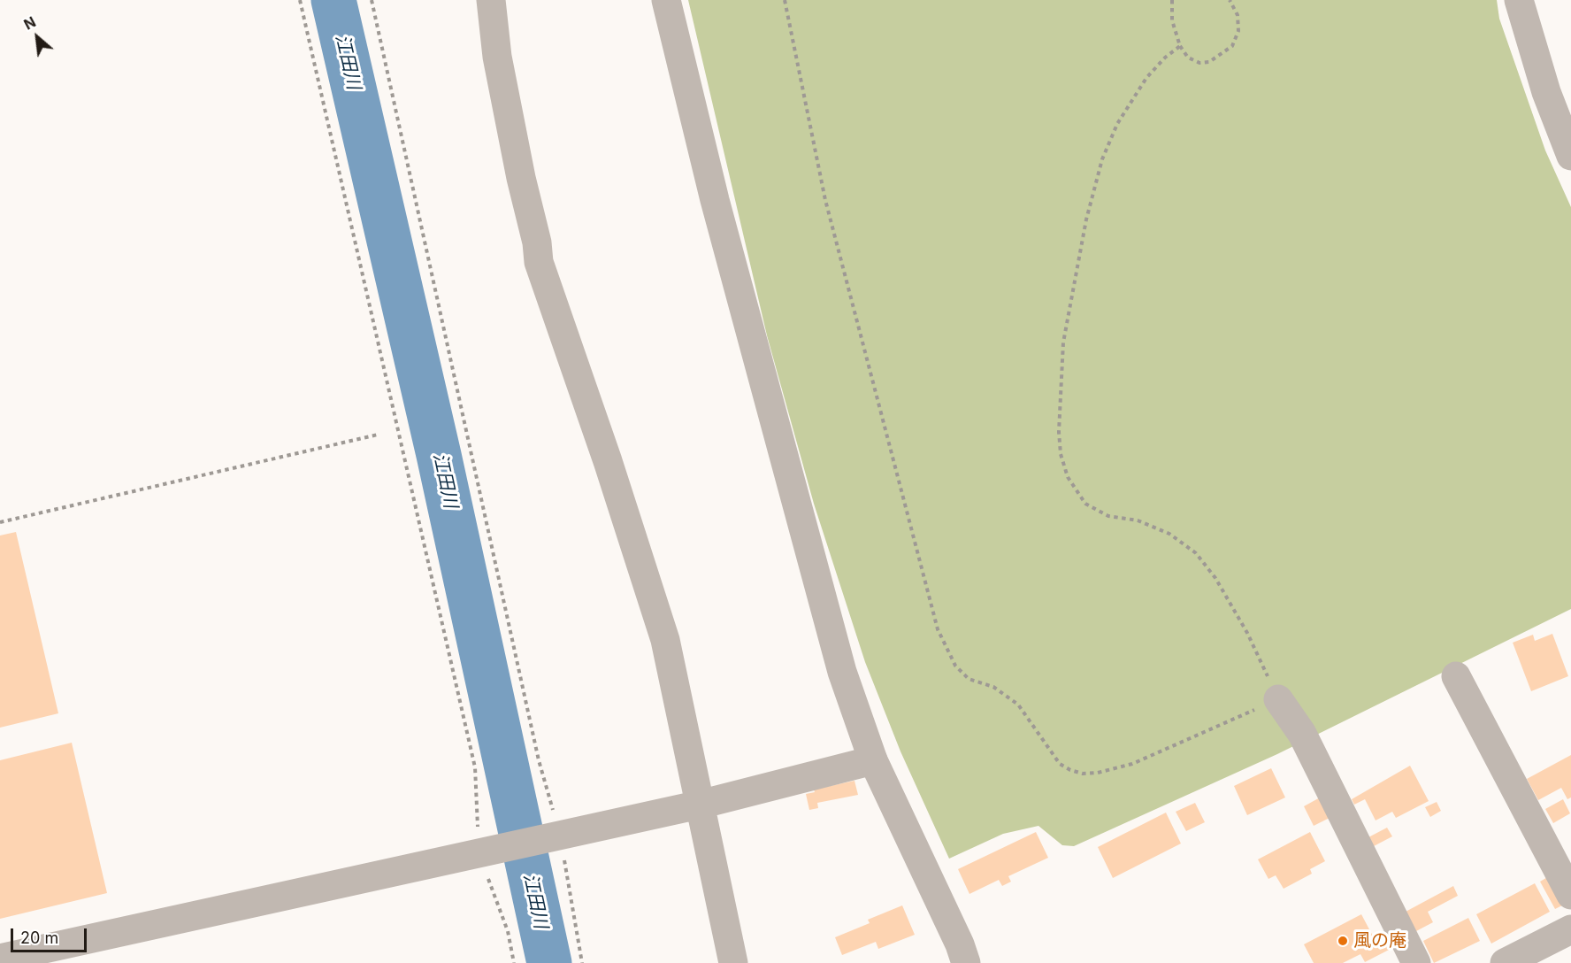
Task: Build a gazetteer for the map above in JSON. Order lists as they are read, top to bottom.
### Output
{
  "water": ["江田川"],
  "places": ["風の庵"],
  "scale_bar": "20 m",
  "north": "top left"
}
